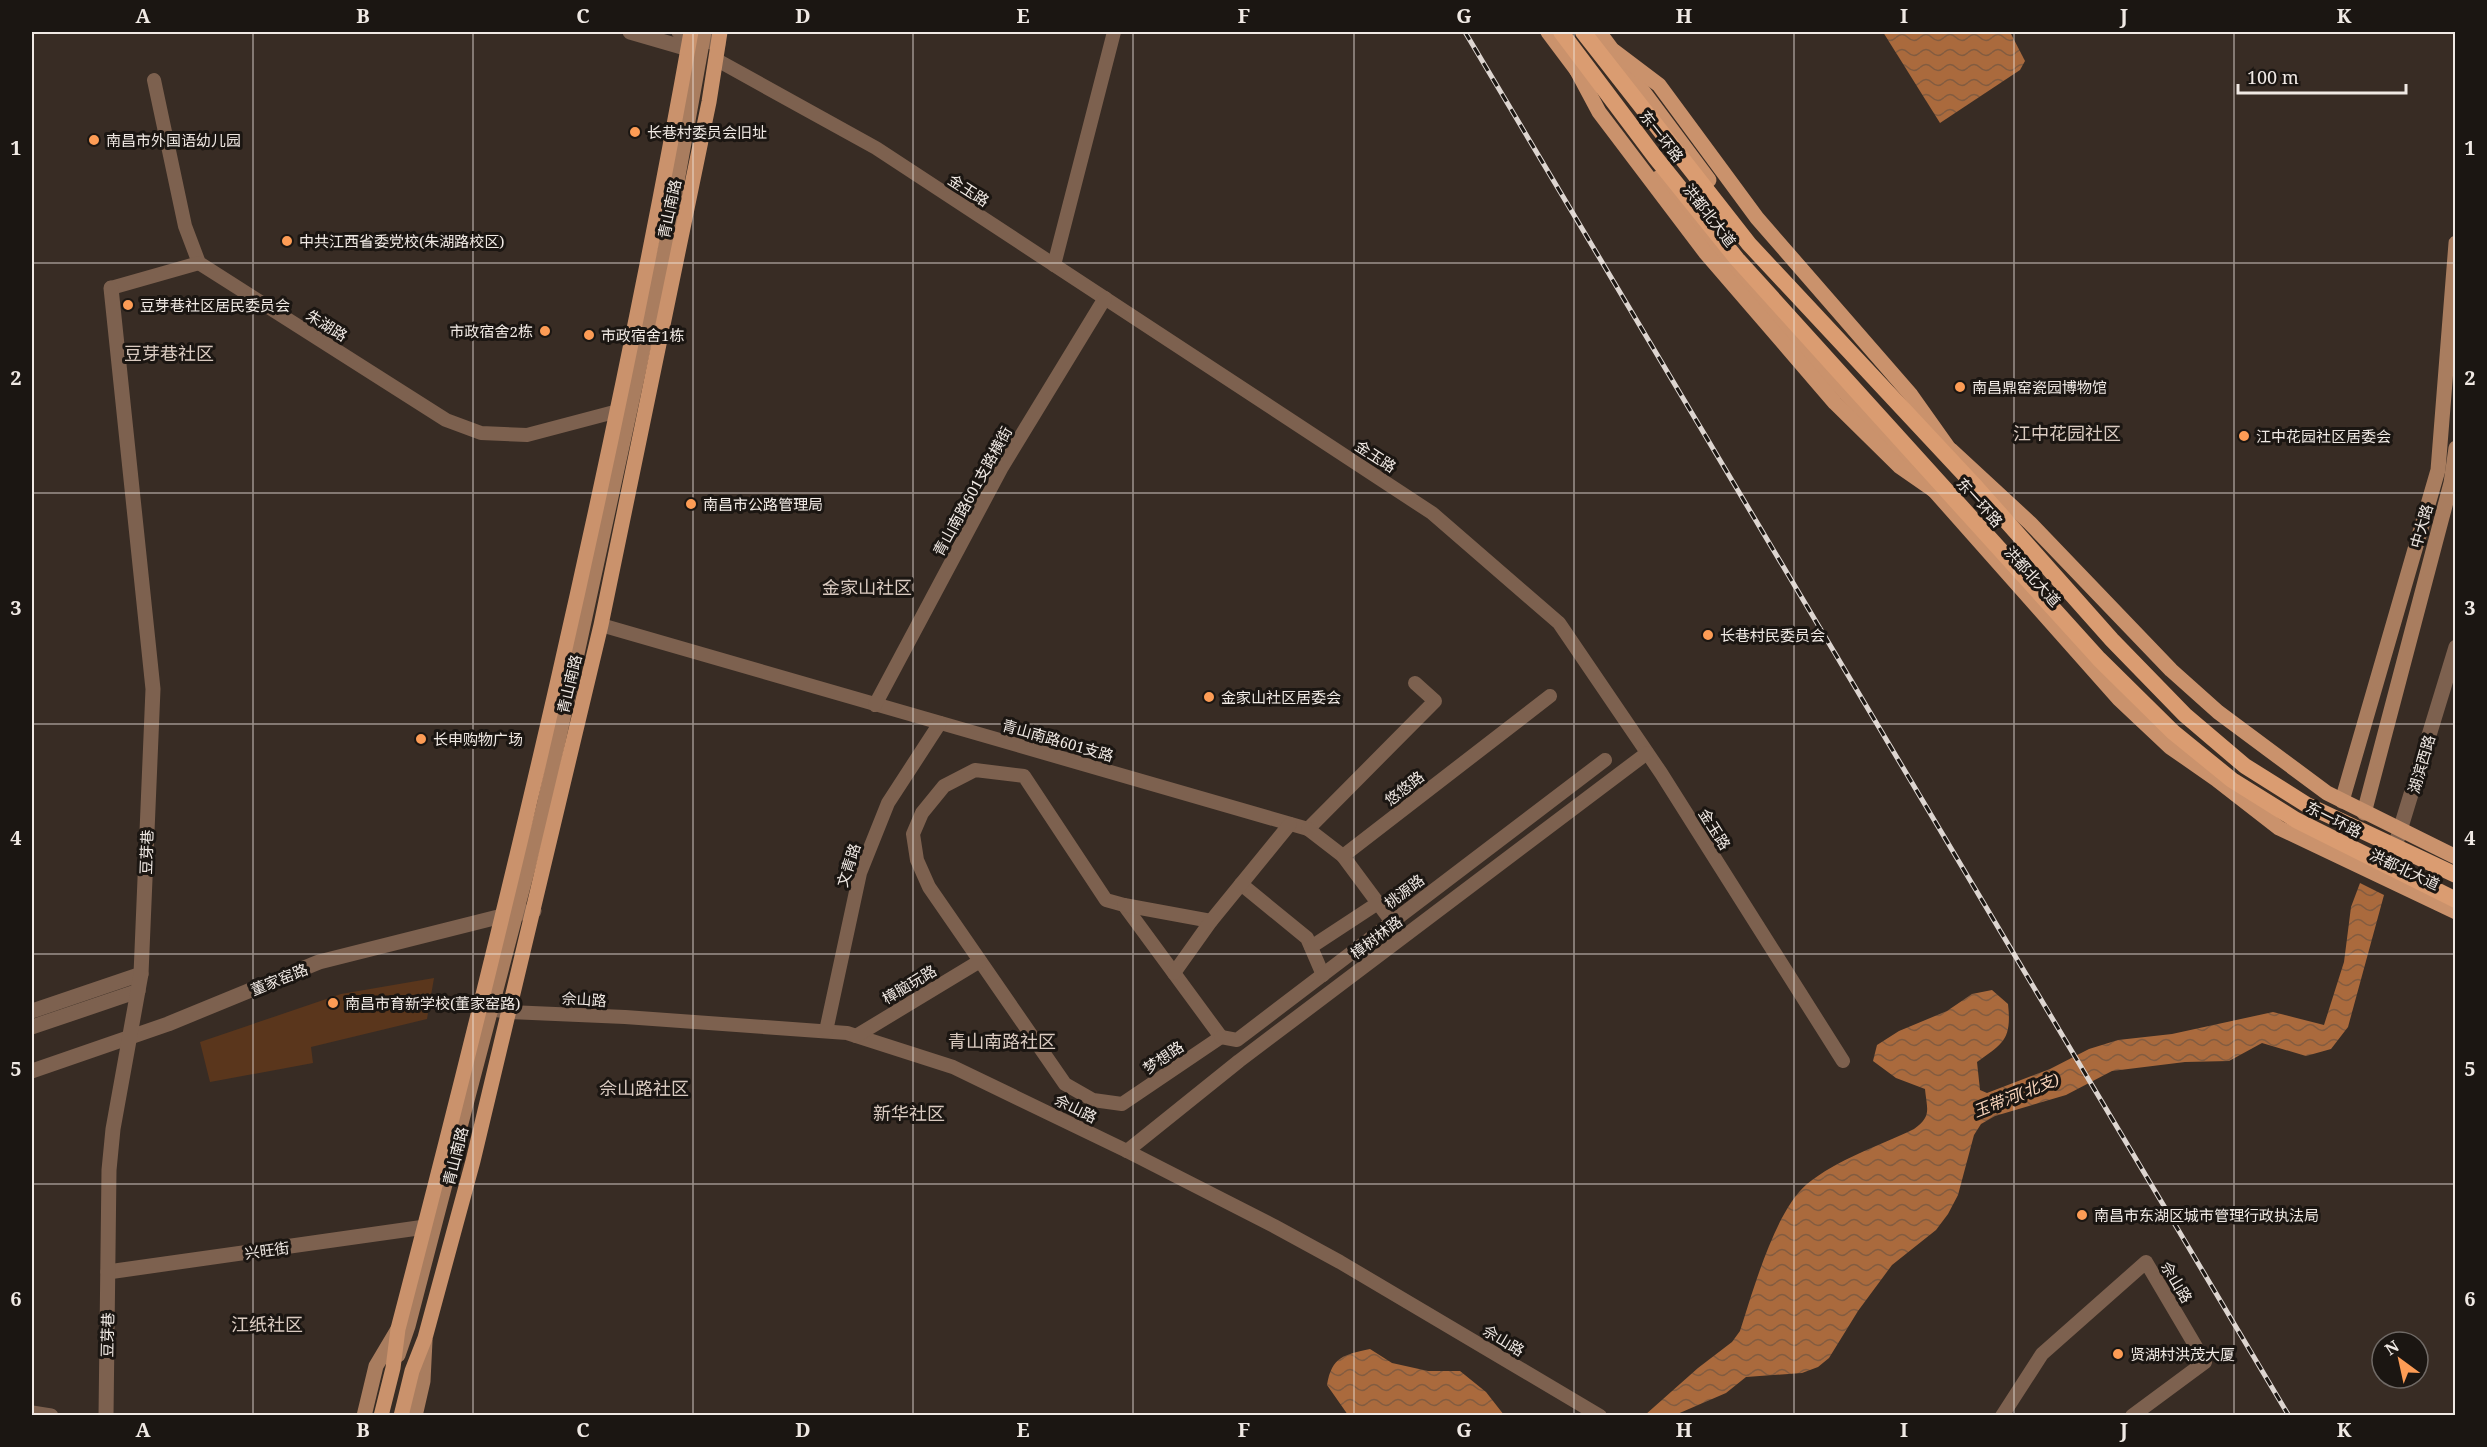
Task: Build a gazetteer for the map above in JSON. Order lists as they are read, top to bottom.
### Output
{
  "streets": {
    "highway": ["东一环路"],
    "main road": ["青山南路", "洪都北大道", "中大路"],
    "street": [
      "金玉路",
      "朱湖路",
      "青山南路601支路横街",
      "青山南路601支路",
      "湖滨西路",
      "悠悠路",
      "豆芽巷",
      "文青路",
      "桃源路",
      "樟树林路",
      "董家窑路",
      "樟脑玩路",
      "佘山路",
      "梦想路",
      "兴旺街"
    ]
  },
  "crossings": [
    ["金玉路", "青山南路"],
    ["金玉路", "青山南路601支路横街"],
    ["金玉路", "樟树林路"],
    ["青山南路", "朱湖路"],
    ["青山南路", "青山南路601支路"],
    ["青山南路", "董家窑路"],
    ["青山南路", "佘山路"],
    ["青山南路", "兴旺街"],
    ["洪都北大道", "中大路"],
    ["洪都北大道", "湖滨西路"],
    ["青山南路601支路横街", "青山南路601支路"],
    ["青山南路601支路", "文青路"],
    ["豆芽巷", "董家窑路"],
    ["豆芽巷", "兴旺街"],
    ["文青路", "佘山路"],
    ["桃源路", "梦想路"],
    ["樟树林路", "佘山路"],
    ["樟脑玩路", "佘山路"],
    ["樟脑玩路", "梦想路"]
  ],
  "districts": [
    "豆芽巷社区",
    "江中花园社区",
    "金家山社区",
    "青山南路社区",
    "佘山路社区",
    "新华社区",
    "江纸社区"
  ],
  "water": ["玉带河(北支)"],
  "places": [
    "长巷村委员会旧址",
    "南昌市外国语幼儿园",
    "中共江西省委党校(朱湖路校区)",
    "豆芽巷社区居民委员会",
    "市政宿舍2栋",
    "市政宿舍1栋",
    "南昌鼎窑瓷园博物馆",
    "江中花园社区居委会",
    "南昌市公路管理局",
    "长巷村民委员会",
    "金家山社区居委会",
    "长申购物广场",
    "南昌市育新学校(董家窑路)",
    "南昌市东湖区城市管理行政执法局",
    "贤湖村洪茂大厦"
  ],
  "scale_bar": "100 m",
  "north": "top left",
  "grid": {
    "columns": [
      "A",
      "B",
      "C",
      "D",
      "E",
      "F",
      "G",
      "H",
      "I",
      "J",
      "K"
    ],
    "rows": [
      "1",
      "2",
      "3",
      "4",
      "5",
      "6"
    ]
  }
}
